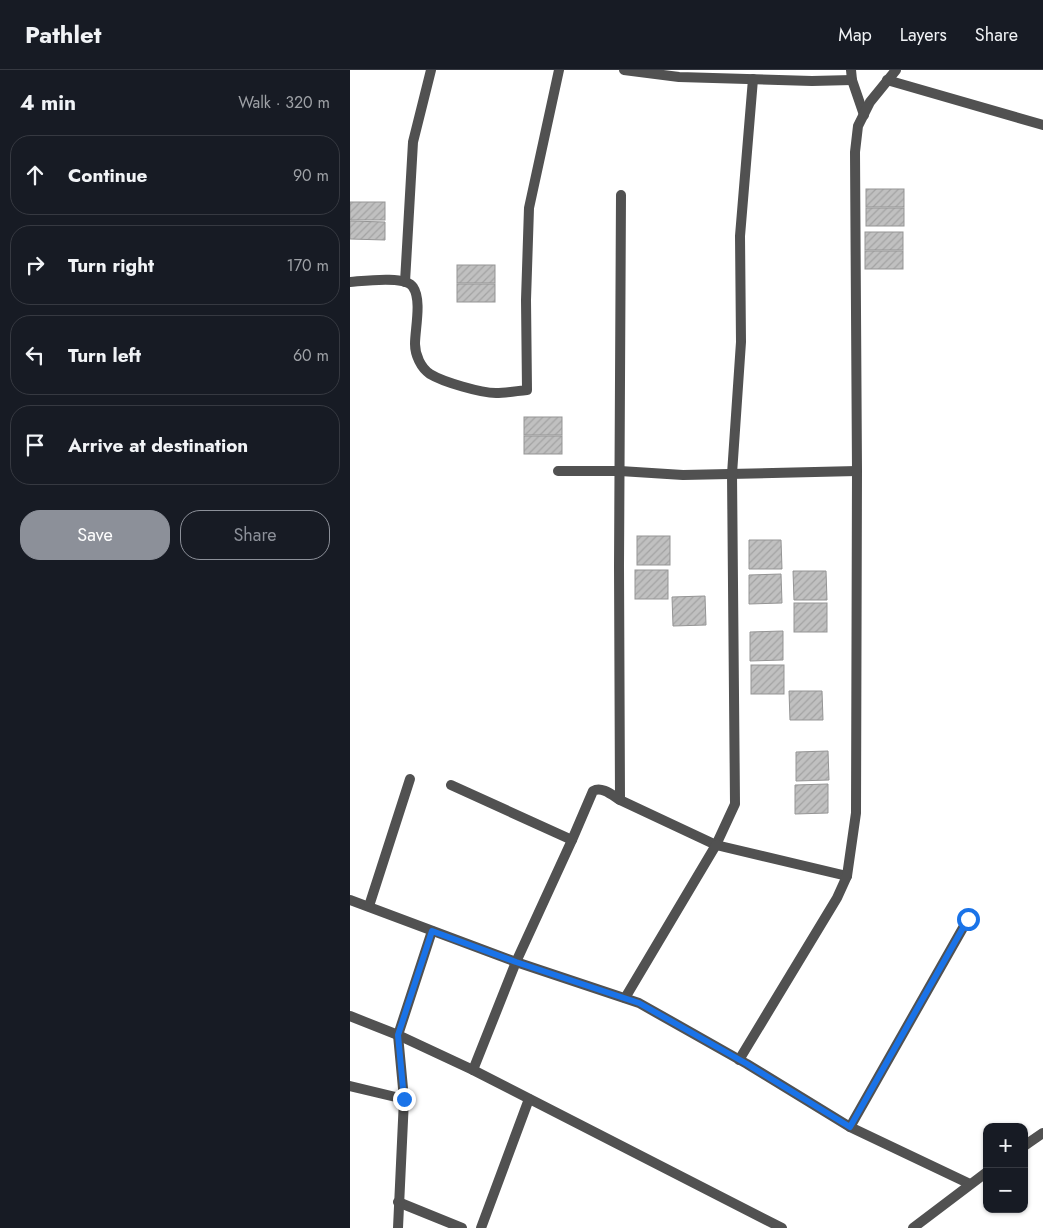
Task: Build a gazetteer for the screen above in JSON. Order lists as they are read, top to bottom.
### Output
{
  "page": {
    "header": "Pathlet",
    "nav": ["Map", "Layers", "Share"],
    "heading": ["4 min", "Walk · 320 m"],
    "list": [
      ["Continue", "90 m"],
      ["Turn right", "170 m"],
      ["Turn left", "60 m"],
      "Arrive at destination"
    ],
    "buttons": ["Save", "Share"],
    "map_buttons": ["+", "−"]
  }
}
